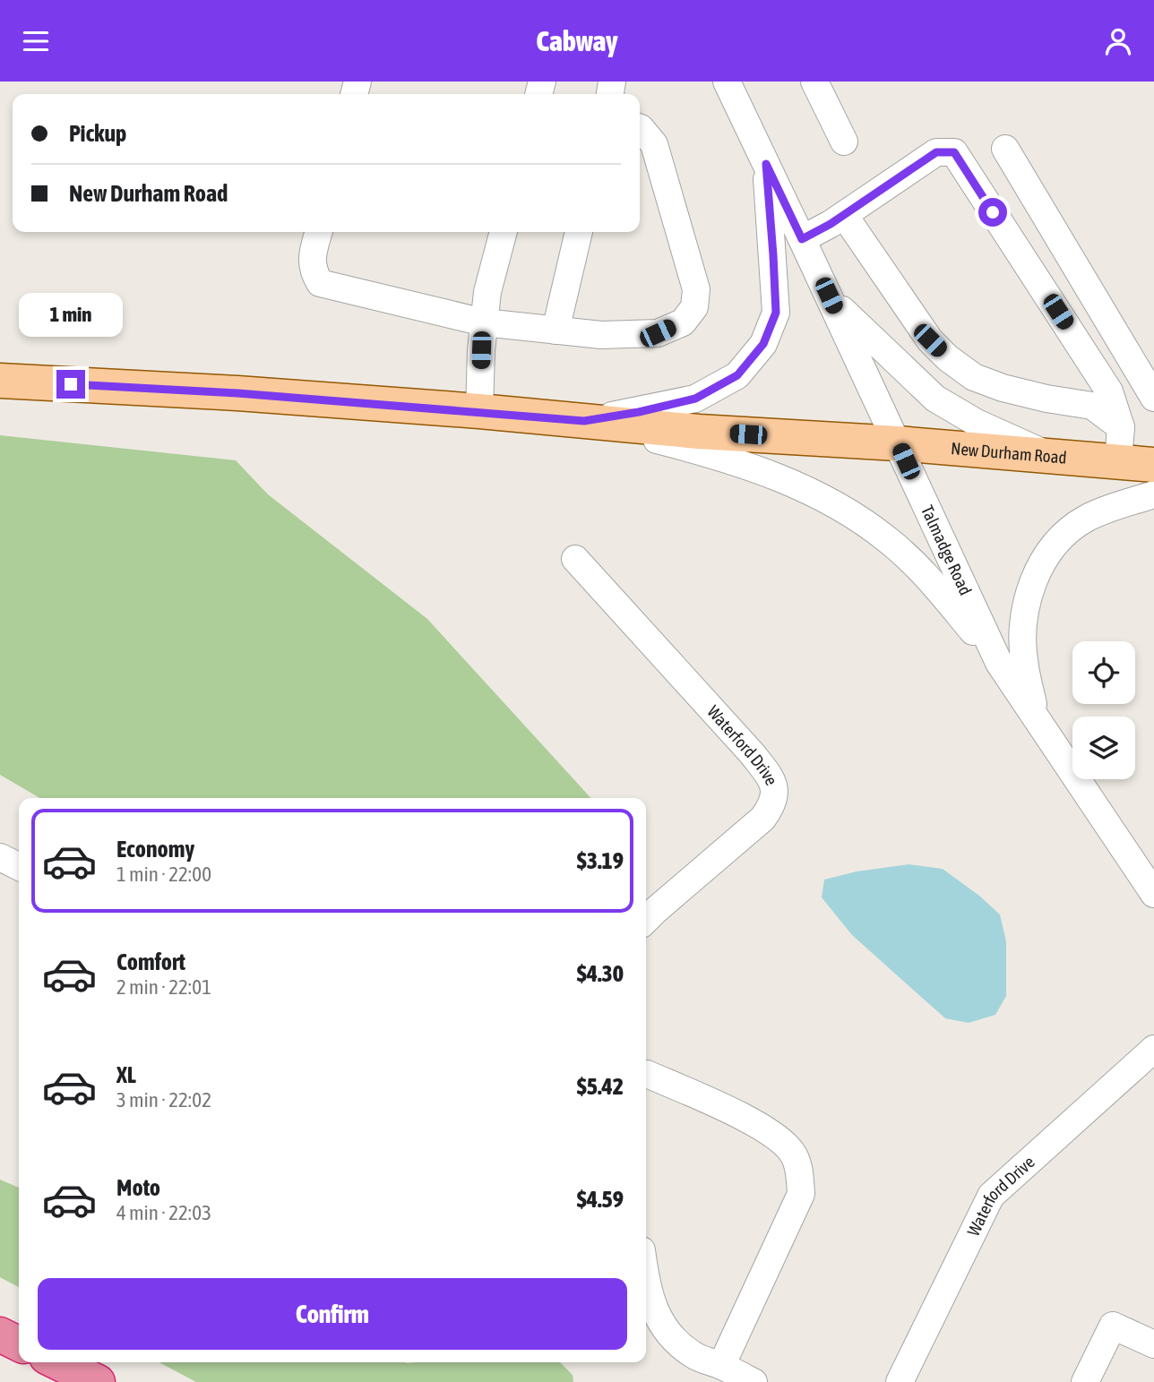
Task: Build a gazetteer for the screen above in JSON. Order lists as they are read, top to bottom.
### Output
{
  "streets": {
    "main road": ["New Durham Road"],
    "street": ["Talmadge Road", "Waterford Drive"]
  },
  "crossings": [
    ["New Durham Road", "Talmadge Road"]
  ],
  "page": {
    "header": "Cabway",
    "banner": ["Pickup", "New Durham Road"],
    "bubble": "1 min",
    "list": [
      {
        "name": "Economy",
        "note": "1 min · 22:00",
        "value": "$3.19"
      },
      {
        "name": "Comfort",
        "note": "2 min · 22:01",
        "value": "$4.30"
      },
      {
        "name": "XL",
        "note": "3 min · 22:02",
        "value": "$5.42"
      },
      {
        "name": "Moto",
        "note": "4 min · 22:03",
        "value": "$4.59"
      }
    ],
    "buttons": "Confirm"
  }
}
